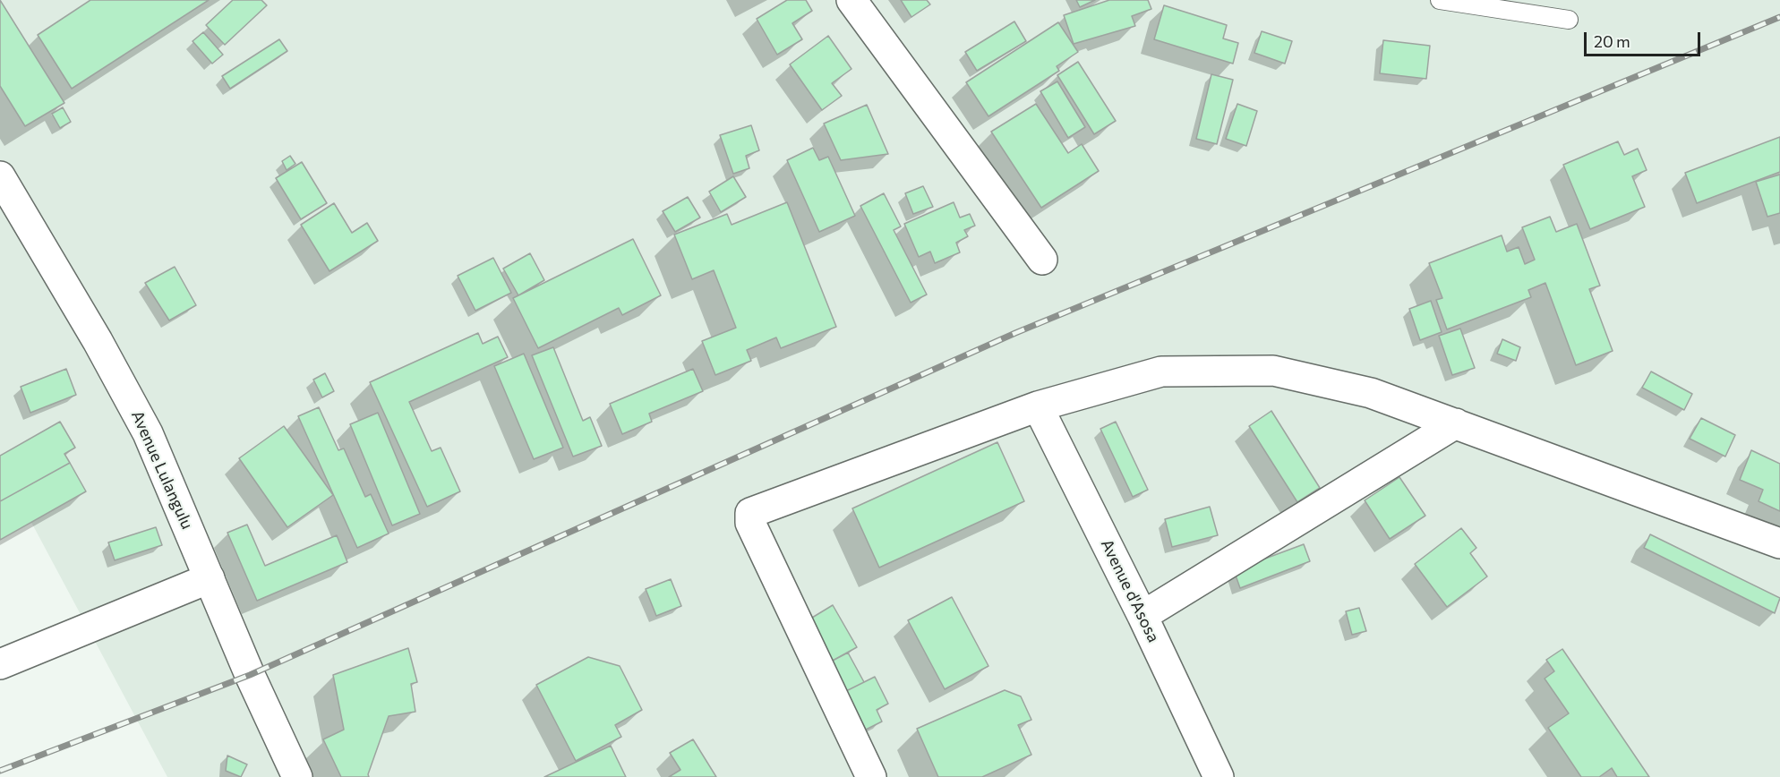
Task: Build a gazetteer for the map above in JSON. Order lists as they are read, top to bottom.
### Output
{
  "streets": {
    "street": ["Avenue Lulangulu", "Avenue d'Asosa"]
  },
  "scale_bar": "20 m"
}
